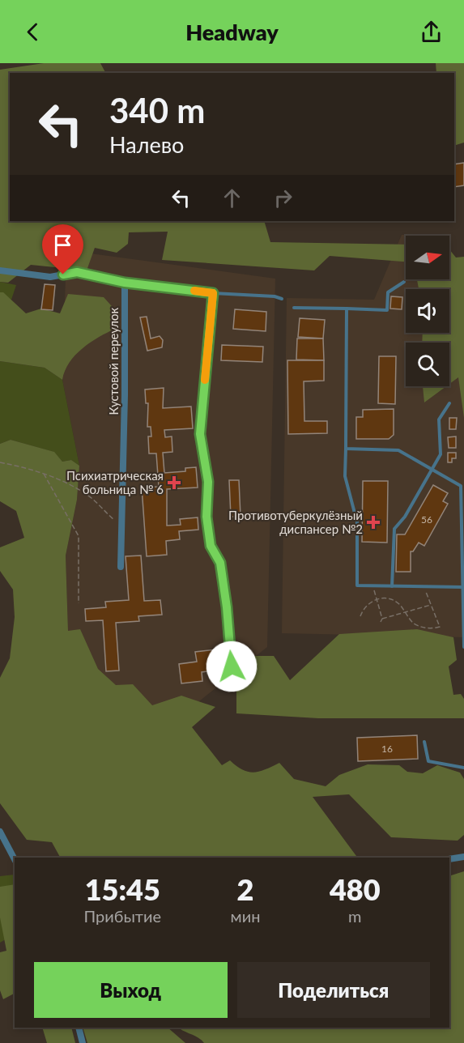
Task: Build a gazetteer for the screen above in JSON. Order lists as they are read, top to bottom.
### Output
{
  "streets": {
    "street": ["Кустовой переулок"]
  },
  "places": {
    "health": ["Психиатрическая больница № 6", "Противотуберкулёзный диспансер №2"]
  },
  "house_numbers": ["56", "16"],
  "north": "right",
  "page": {
    "header": "Headway",
    "turn": ["340 m", "Налево"],
    "eta": [
      "15:45",
      "Прибытие",
      "2",
      "мин",
      "480",
      "m"
    ],
    "buttons": ["Выход", "Поделиться"]
  }
}
